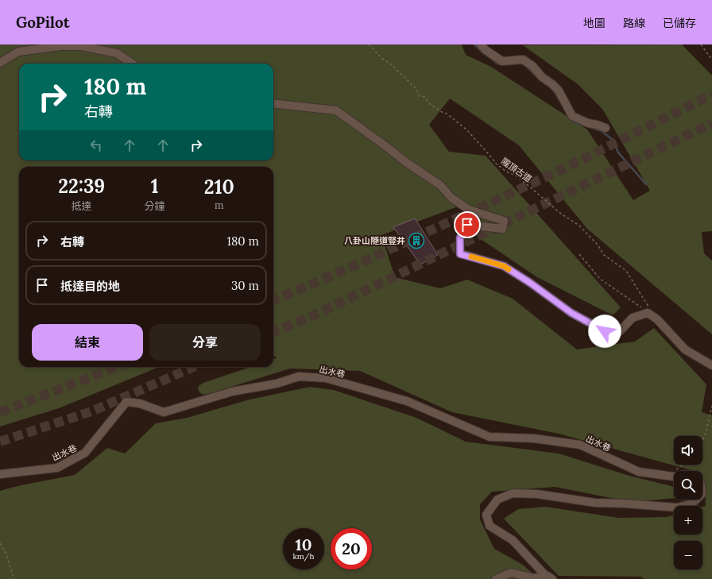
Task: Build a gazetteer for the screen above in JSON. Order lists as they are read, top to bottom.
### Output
{
  "streets": {
    "street": ["出水巷"],
    "path": ["隴頂古道"]
  },
  "places": {
    "building": ["八卦山隧道豎井"]
  },
  "page": {
    "header": "GoPilot",
    "nav": ["地圖", "路線", "已儲存"],
    "turn": ["180 m", "右轉"],
    "eta": [
      "22:39",
      "抵達",
      "1",
      "分鐘",
      "210",
      "m"
    ],
    "list": [
      {
        "name": "右轉",
        "value": "180 m"
      },
      {
        "name": "抵達目的地",
        "value": "30 m"
      }
    ],
    "buttons": ["結束", "分享"],
    "map_buttons": ["+", "−"],
    "speed": "10 km/h",
    "limit": "20"
  }
}
